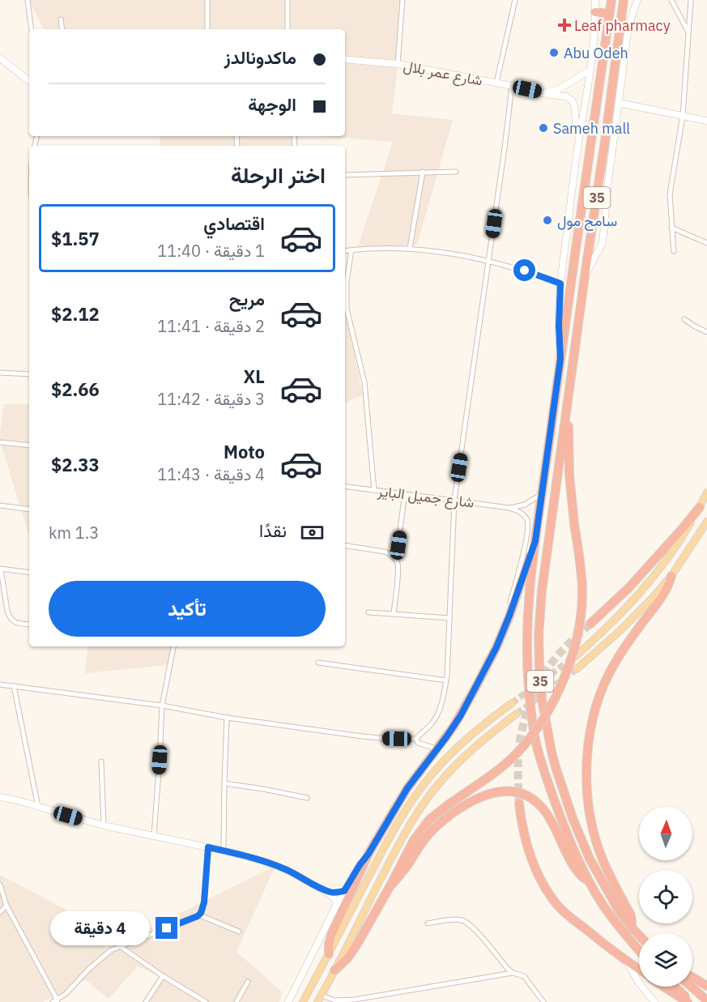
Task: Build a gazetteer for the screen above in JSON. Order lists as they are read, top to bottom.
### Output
{
  "streets": {
    "highway": ["35"],
    "street": ["شارع عمر بلال", "شارع جميل الباير"]
  },
  "crossings": [
    ["35", "شارع جميل الباير"]
  ],
  "places": {
    "health": ["Leaf pharmacy"],
    "other": ["Abu Odeh", "Sameh mall", "سامح مول"]
  },
  "north": "top",
  "page": {
    "banner": ["ماكدونالدز", "الوجهة"],
    "heading": "اختر الرحلة",
    "list": [
      {
        "name": "اقتصادي",
        "note": "1 دقيقة · 11:40",
        "value": "$1.57"
      },
      {
        "name": "مريح",
        "note": "2 دقيقة · 11:41",
        "value": "$2.12"
      },
      {
        "name": "XL",
        "note": "3 دقيقة · 11:42",
        "value": "$2.66"
      },
      {
        "name": "Moto",
        "note": "4 دقيقة · 11:43",
        "value": "$2.33"
      }
    ],
    "pay": ["نقدًا", "1.3 km"],
    "buttons": "تأكيد",
    "bubble": "4 دقيقة"
  }
}
